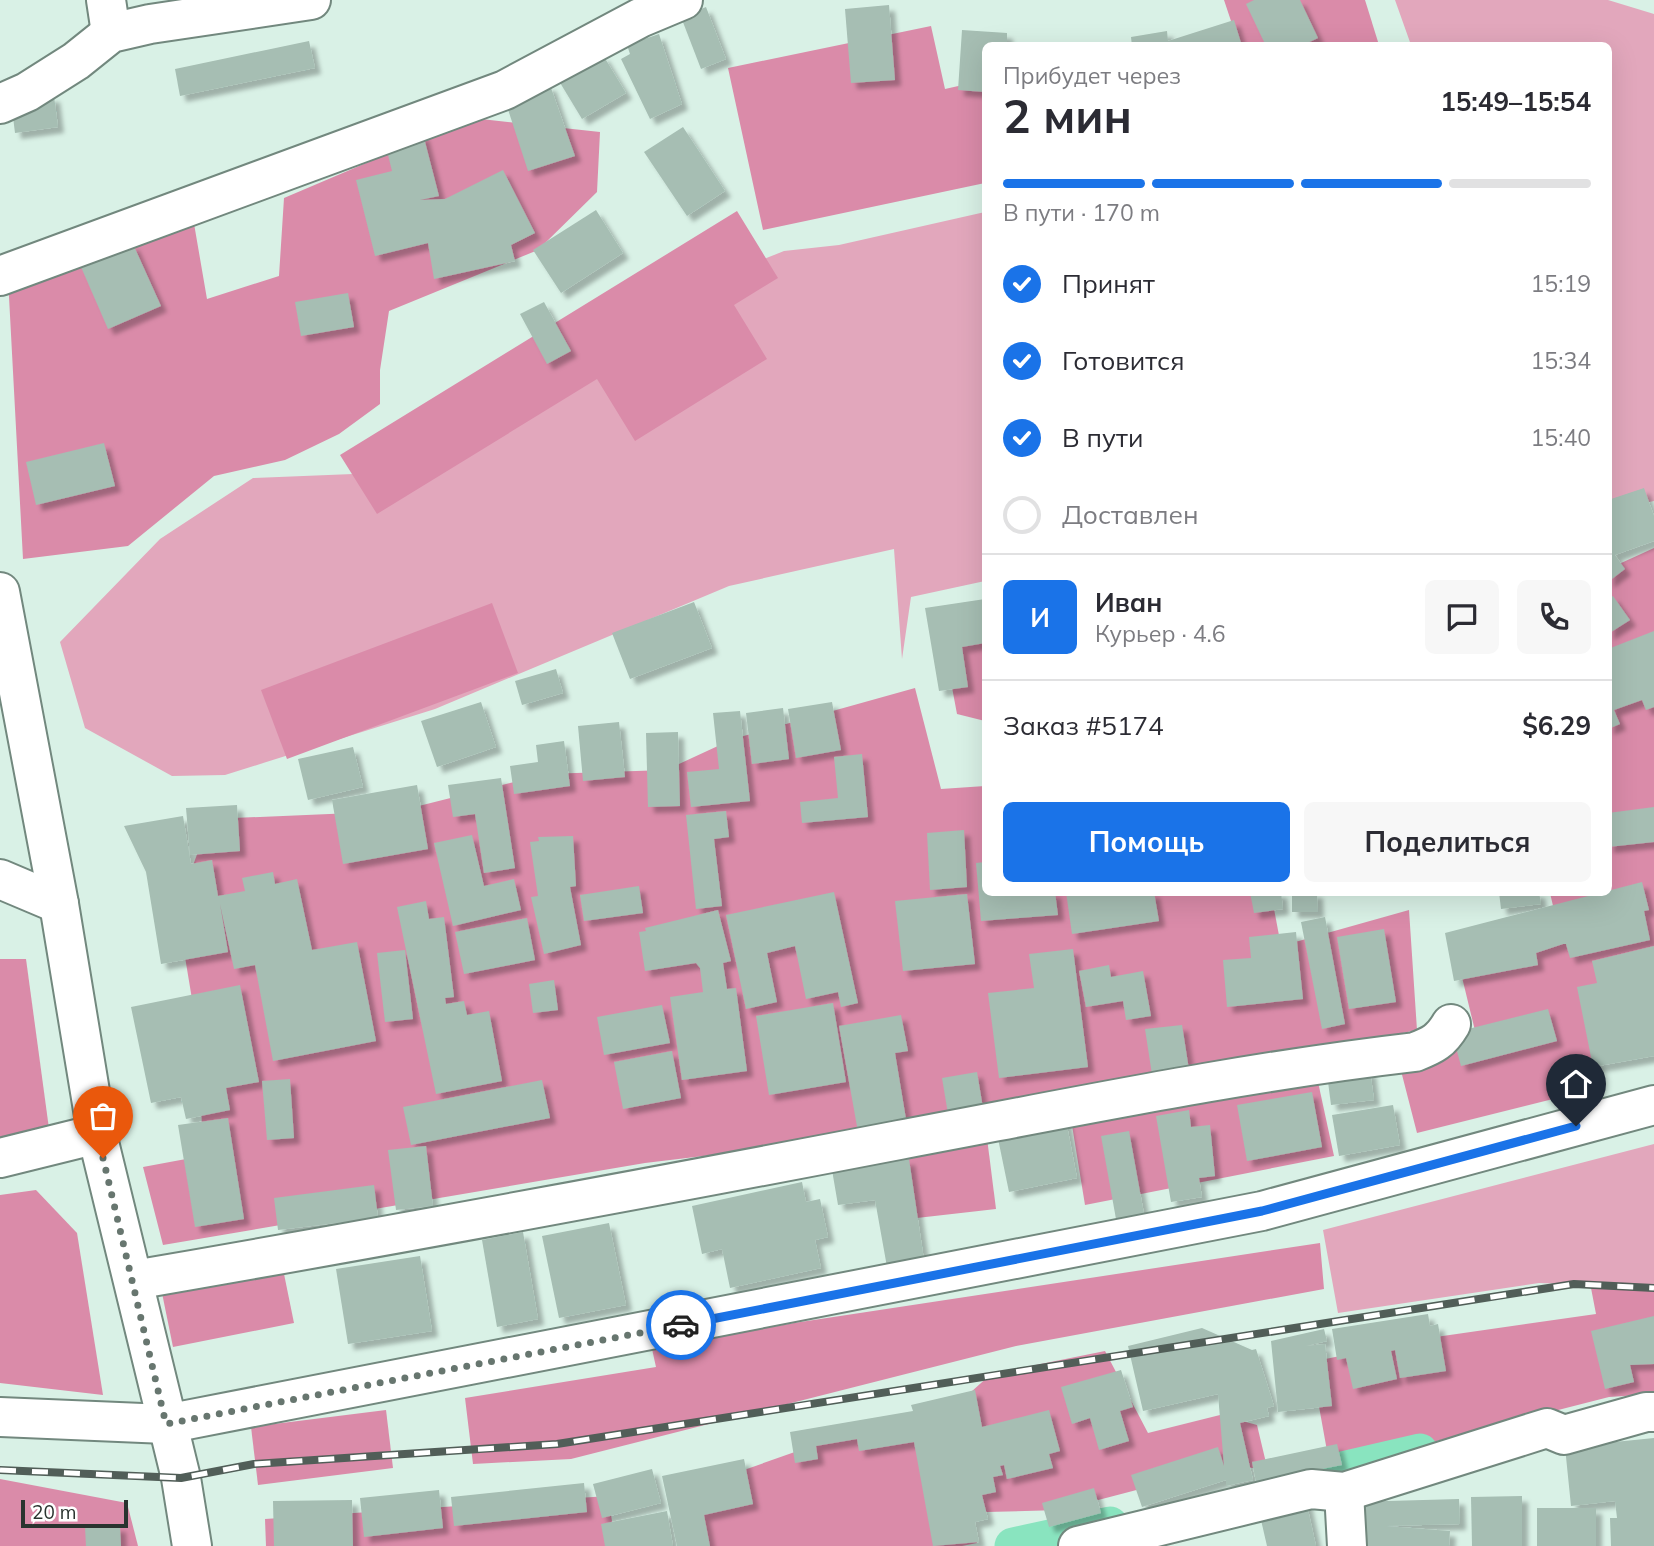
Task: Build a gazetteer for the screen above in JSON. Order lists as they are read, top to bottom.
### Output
{
  "scale_bar": "20 m",
  "page": {
    "heading": ["2 мин", "Прибудет через", "15:49–15:54"],
    "panel": [
      "Иван",
      "Курьер · 4.6",
      "Заказ #5174",
      "$6.29"
    ],
    "bar": "В пути · 170 m",
    "list": [
      ["Принят", "15:19"],
      ["Готовится", "15:34"],
      ["В пути", "15:40"],
      "Доставлен"
    ],
    "round": "И",
    "buttons": ["Помощь", "Поделиться"],
    "scale": "20 m"
  }
}
